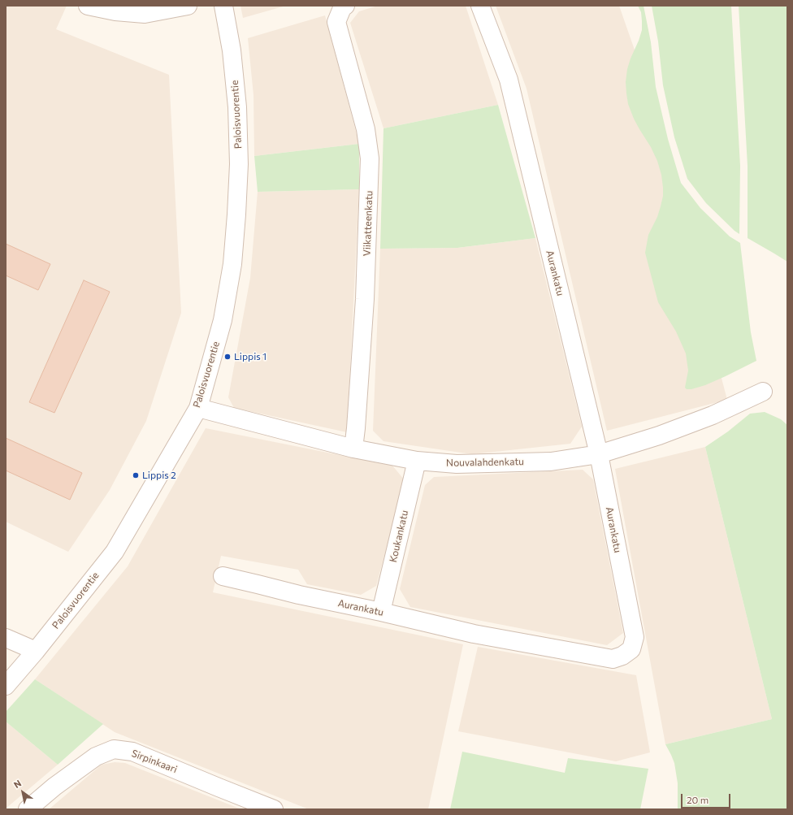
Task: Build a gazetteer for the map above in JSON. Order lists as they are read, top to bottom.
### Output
{
  "streets": {
    "street": [
      "Paloisvuorentie",
      "Viikatteenkatu",
      "Aurankatu",
      "Nouvalahdenkatu",
      "Koukankatu",
      "Sirpinkaari"
    ]
  },
  "crossings": [
    ["Paloisvuorentie", "Nouvalahdenkatu"],
    ["Viikatteenkatu", "Nouvalahdenkatu"],
    ["Aurankatu", "Nouvalahdenkatu"],
    ["Aurankatu", "Koukankatu"],
    ["Nouvalahdenkatu", "Koukankatu"]
  ],
  "places": ["Lippis 1", "Lippis 2"],
  "scale_bar": "20 m",
  "north": "top left"
}
